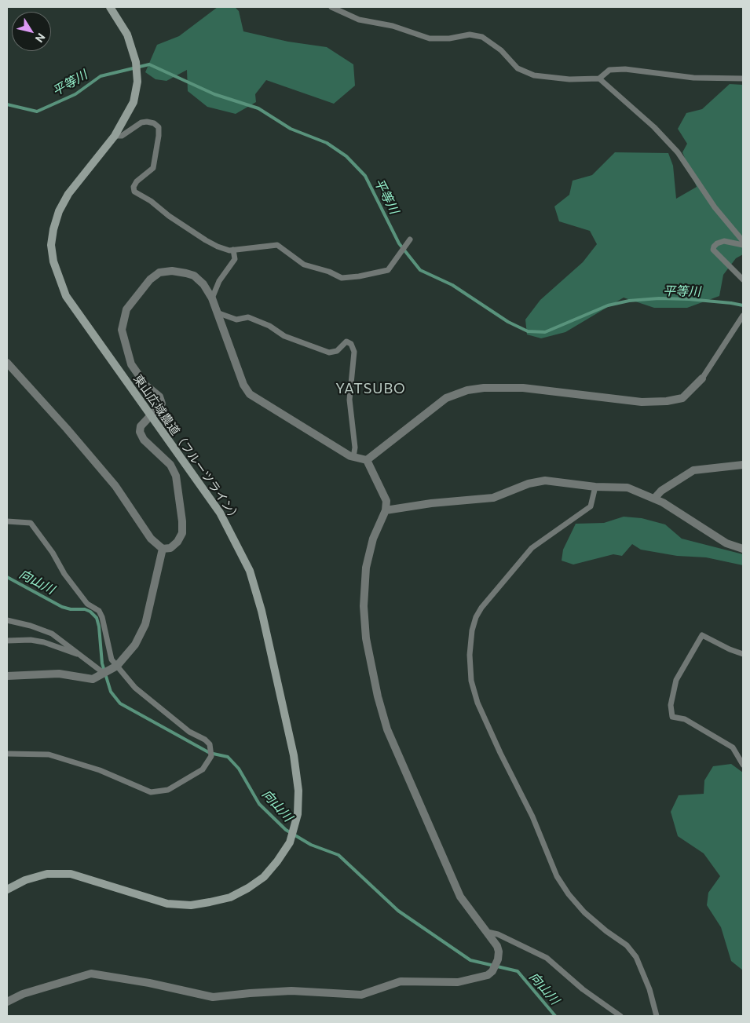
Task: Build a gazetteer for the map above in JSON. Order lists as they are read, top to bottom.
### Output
{
  "streets": {
    "street": ["東山広域農道（フルーツライン）"]
  },
  "districts": ["YATSUBO"],
  "water": ["平等川", "向山川"],
  "north": "bottom right"
}
